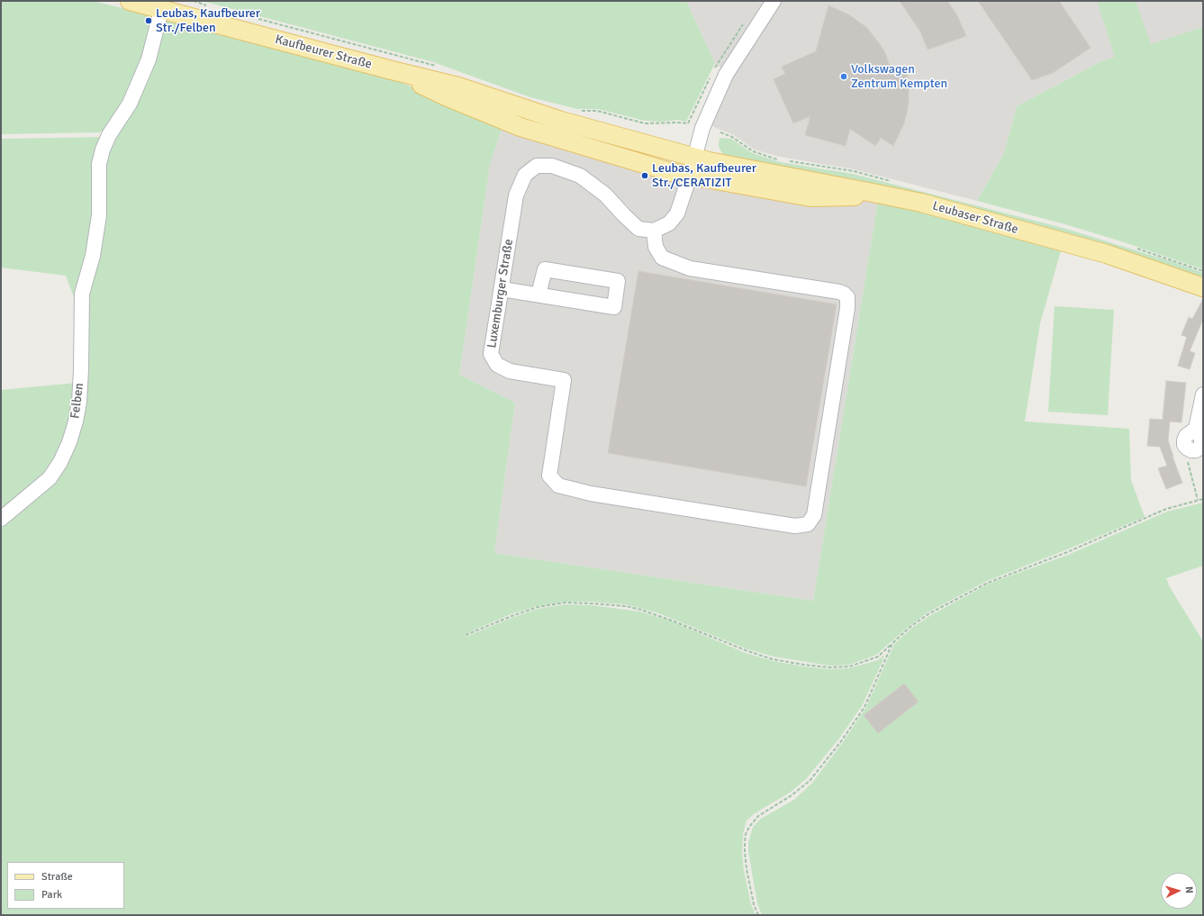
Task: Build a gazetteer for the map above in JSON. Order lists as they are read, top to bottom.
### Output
{
  "streets": {
    "main road": ["Kaufbeurer Straße", "Leubaser Straße"],
    "street": ["Luxemburger Straße", "Felben"]
  },
  "crossings": [
    ["Kaufbeurer Straße", "Leubaser Straße"],
    ["Kaufbeurer Straße", "Felben"]
  ],
  "places": ["Leubas, Kaufbeurer Str./Felben", "Volkswagen Zentrum Kempten", "Leubas, Kaufbeurer Str./CERATIZIT"],
  "legend": ["Straße", "Park"],
  "north": "right"
}
